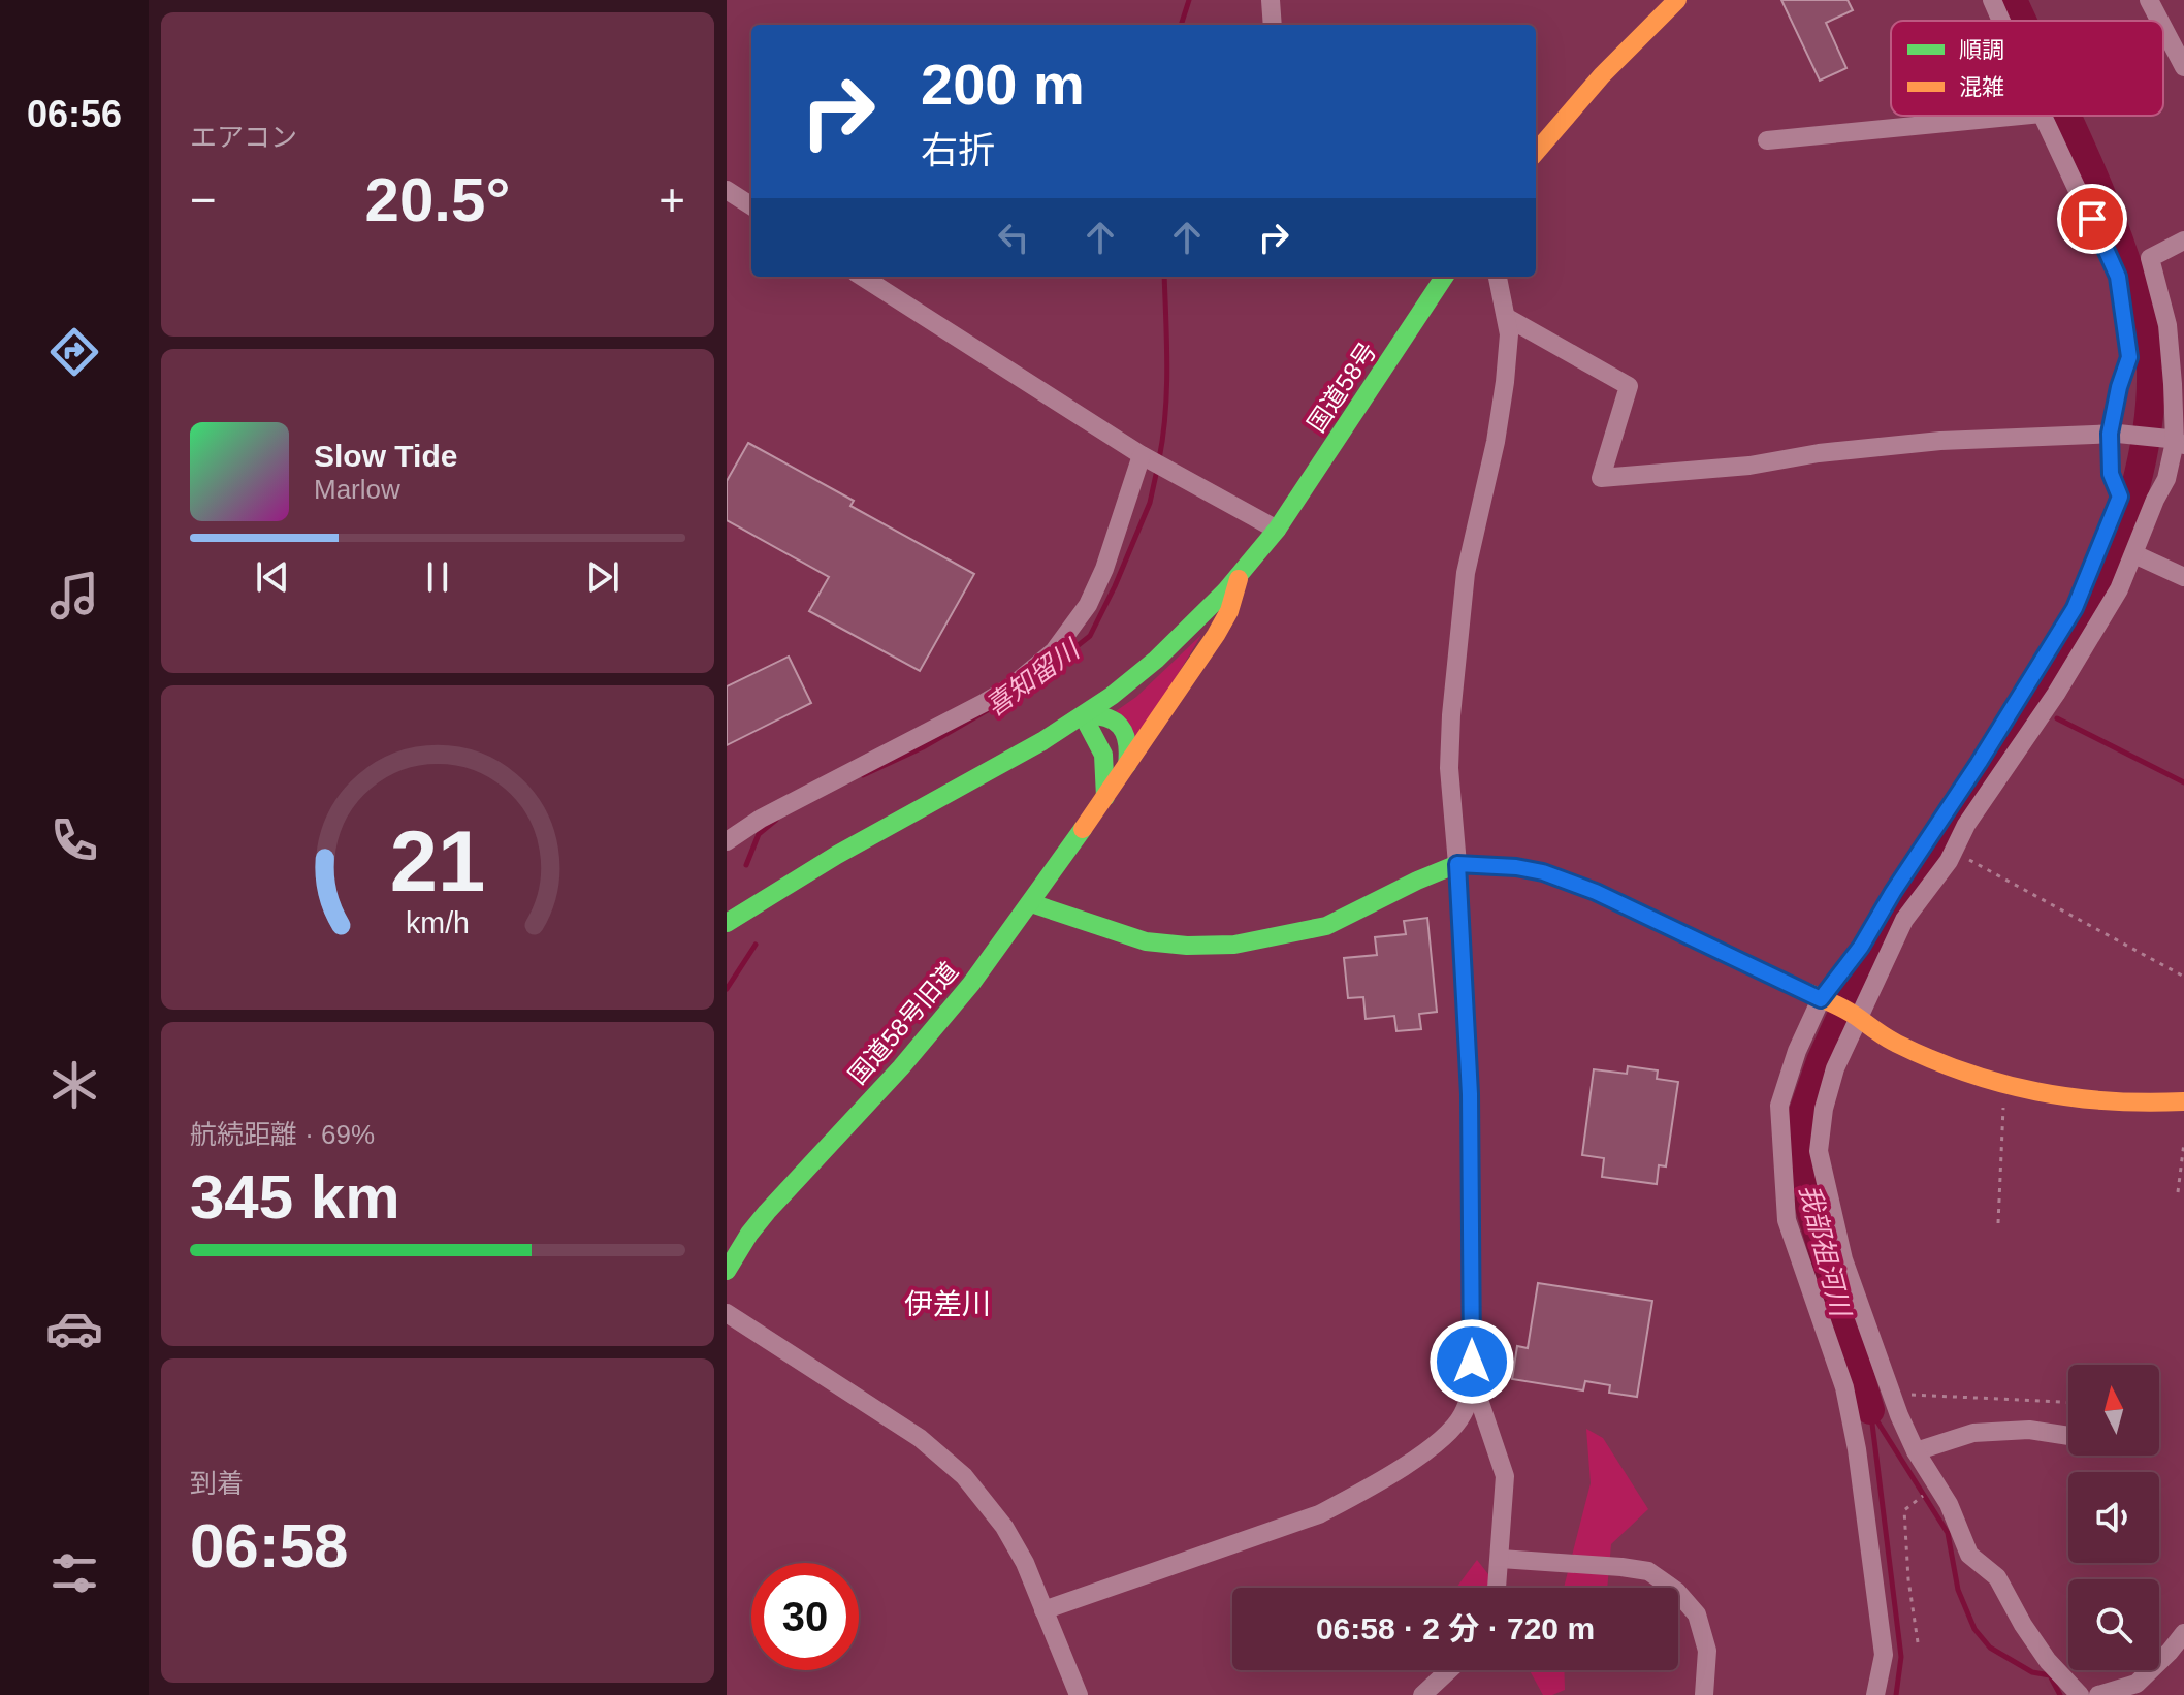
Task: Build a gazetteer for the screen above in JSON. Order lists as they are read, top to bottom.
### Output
{
  "streets": {
    "main road": ["国道58号", "国道58号旧道"]
  },
  "crossings": [
    ["国道58号", "国道58号旧道"]
  ],
  "districts": ["伊差川"],
  "water": ["喜知留川", "我部祖河川"],
  "legend": ["順調", "混雑"],
  "north": "top",
  "page": {
    "tabs": "06:56",
    "tile": [
      "エアコン",
      ["航続距離 · 69%", "345 km"],
      ["到着", "06:58"]
    ],
    "turn": ["200 m", "右折"],
    "heat": ["−", "20.5°", "+"],
    "song": ["Slow Tide", "Marlow"],
    "limit": "30",
    "trip": "06:58 · 2 分 · 720 m",
    "gauge": ["21", "km/h"]
  }
}
